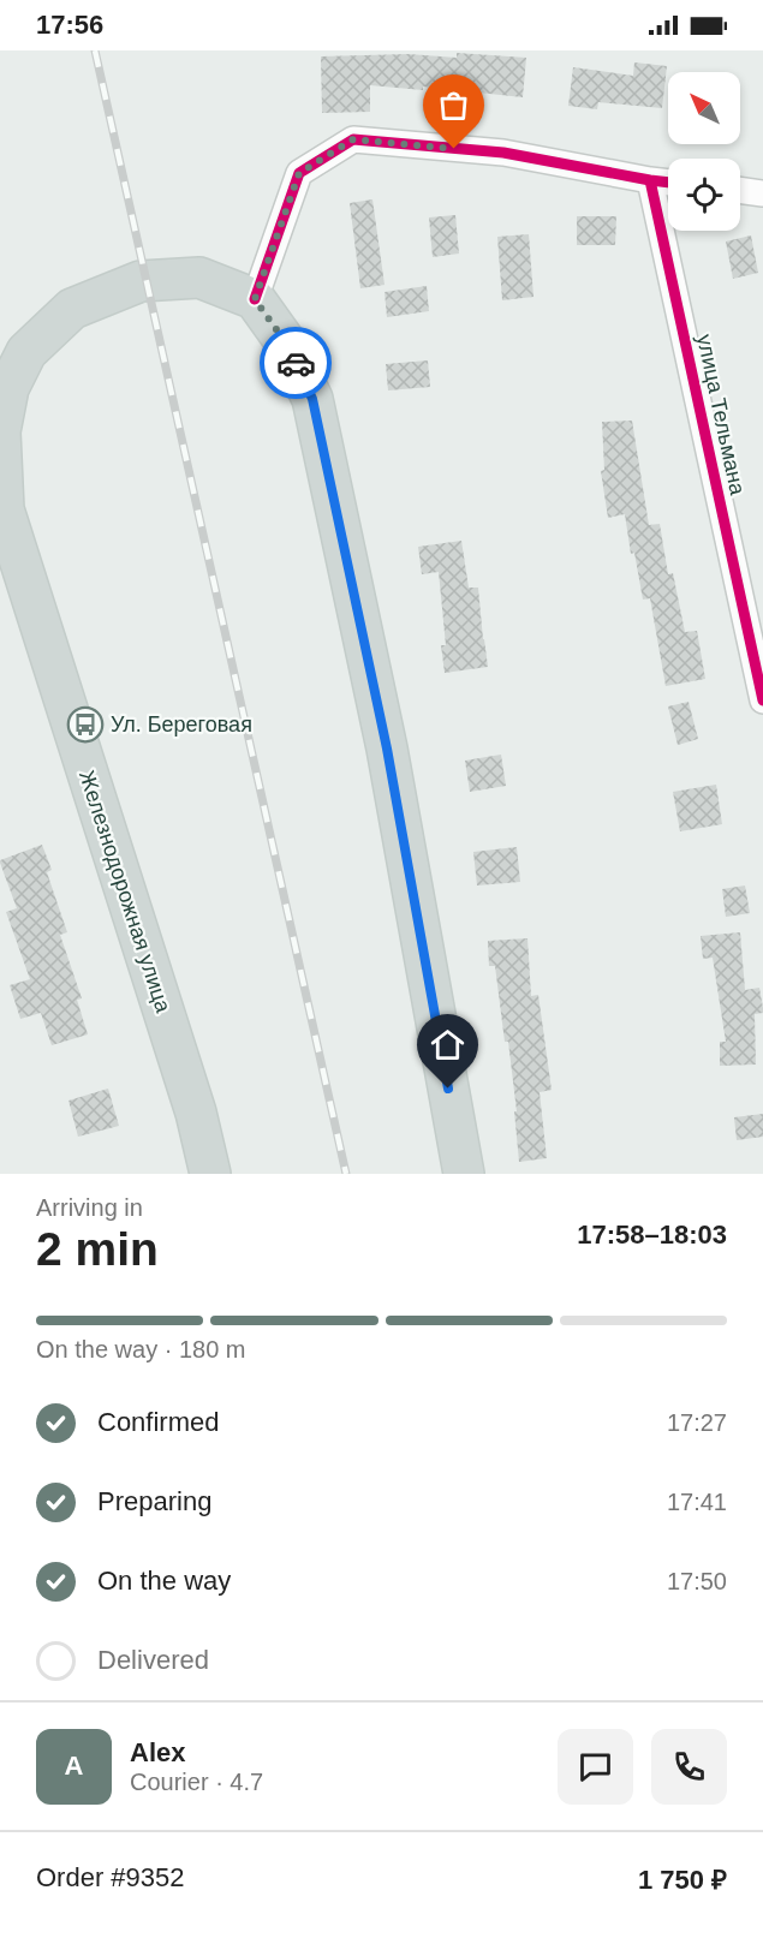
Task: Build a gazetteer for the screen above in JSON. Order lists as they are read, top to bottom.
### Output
{
  "streets": {
    "main road": ["Железнодорожная улица"],
    "street": ["улица Тельмана"]
  },
  "places": {
    "bus stop": ["Ул. Береговая"]
  },
  "north": "top left",
  "page": {
    "status": "17:56",
    "heading": ["2 min", "Arriving in", "17:58–18:03"],
    "panel": [
      "Alex",
      "Courier · 4.7",
      "Order #9352",
      "1 750 ₽"
    ],
    "bar": "On the way · 180 m",
    "list": [
      ["Confirmed", "17:27"],
      ["Preparing", "17:41"],
      ["On the way", "17:50"],
      "Delivered"
    ],
    "round": "A"
  }
}
